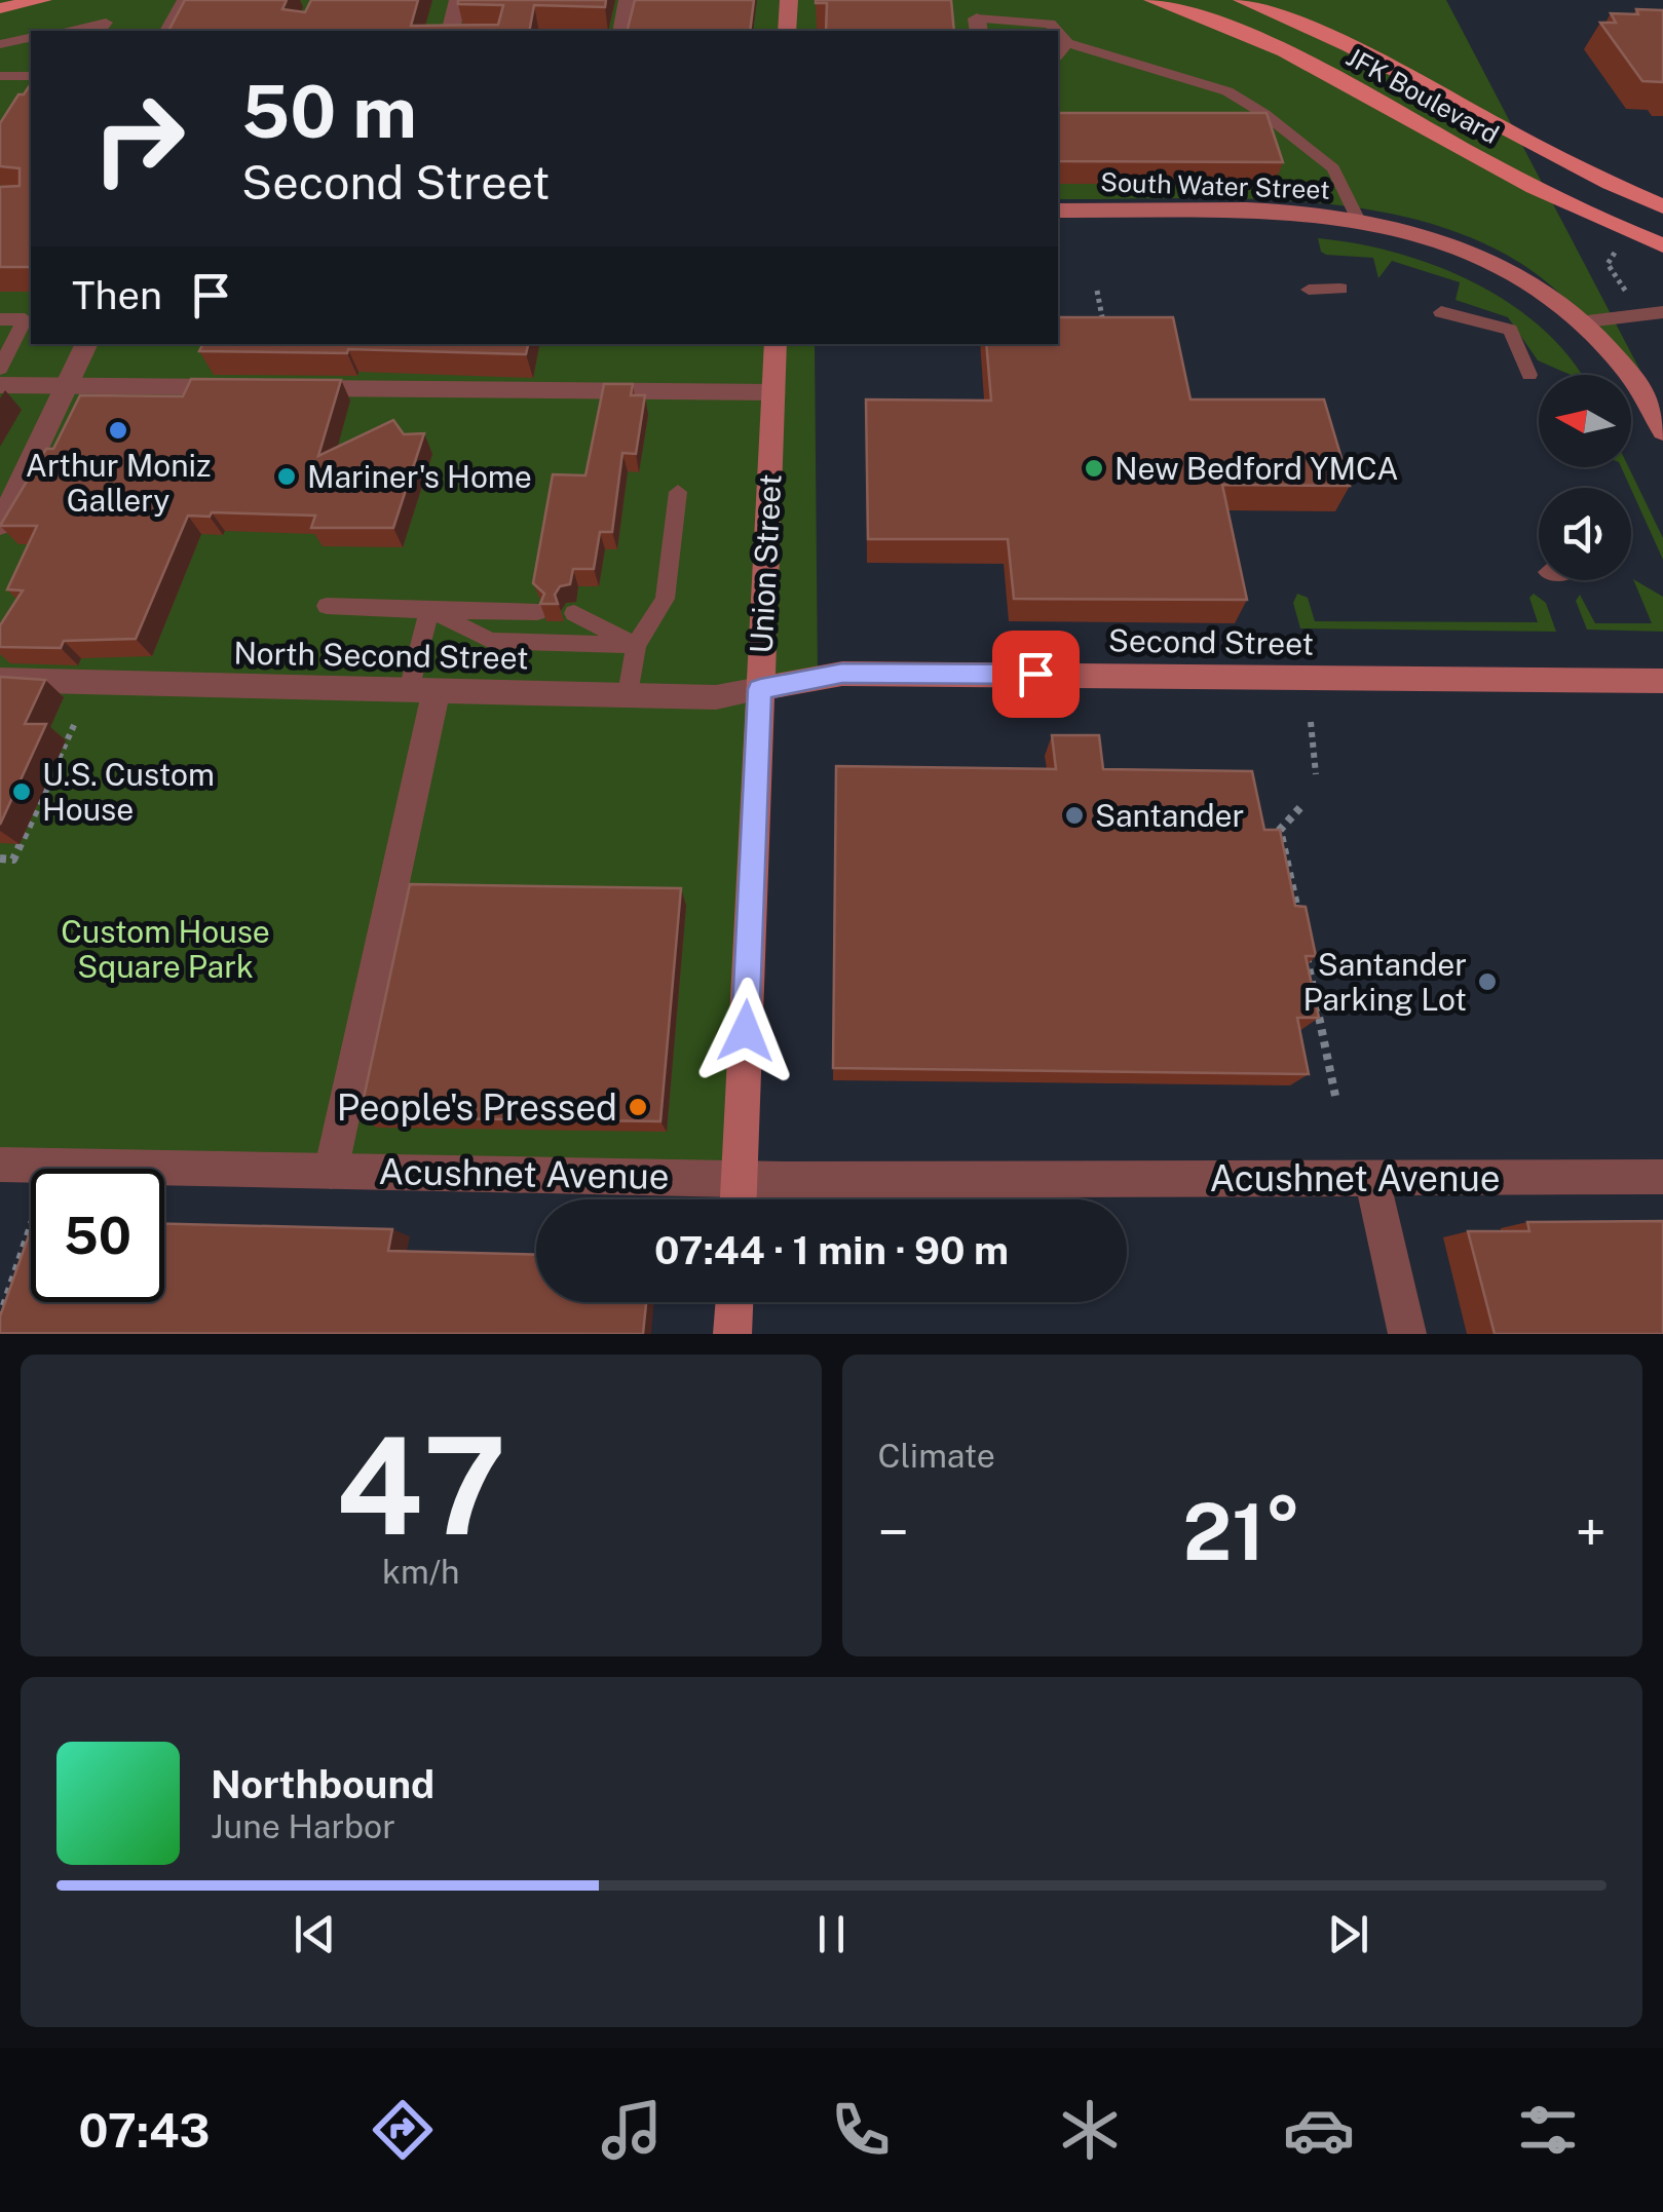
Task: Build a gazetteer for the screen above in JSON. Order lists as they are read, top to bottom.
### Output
{
  "streets": {
    "main road": [
      "JFK Boulevard",
      "South Water Street",
      "Union Street",
      "Second Street"
    ],
    "street": ["North Second Street", "Acushnet Avenue"]
  },
  "crossings": [
    ["Union Street", "Second Street"],
    ["Union Street", "North Second Street"],
    ["Union Street", "Acushnet Avenue"],
    ["Second Street", "North Second Street"]
  ],
  "parks": ["Custom House Square Park"],
  "places": [
    "Arthur Moniz Gallery",
    "New Bedford YMCA",
    "Mariner's Home",
    "U.S. Custom House",
    "Santander",
    "Santander Parking Lot",
    "People's Pressed"
  ],
  "north": "left",
  "page": {
    "turn": ["50 m", "Second Street"],
    "then": "Then",
    "limit": "50",
    "trip": "07:44 · 1 min · 90 m",
    "tile": [
      ["47", "km/h"],
      "Climate"
    ],
    "heat": ["−", "21°", "+"],
    "song": ["Northbound", "June Harbor"],
    "tabs": "07:43"
  }
}
